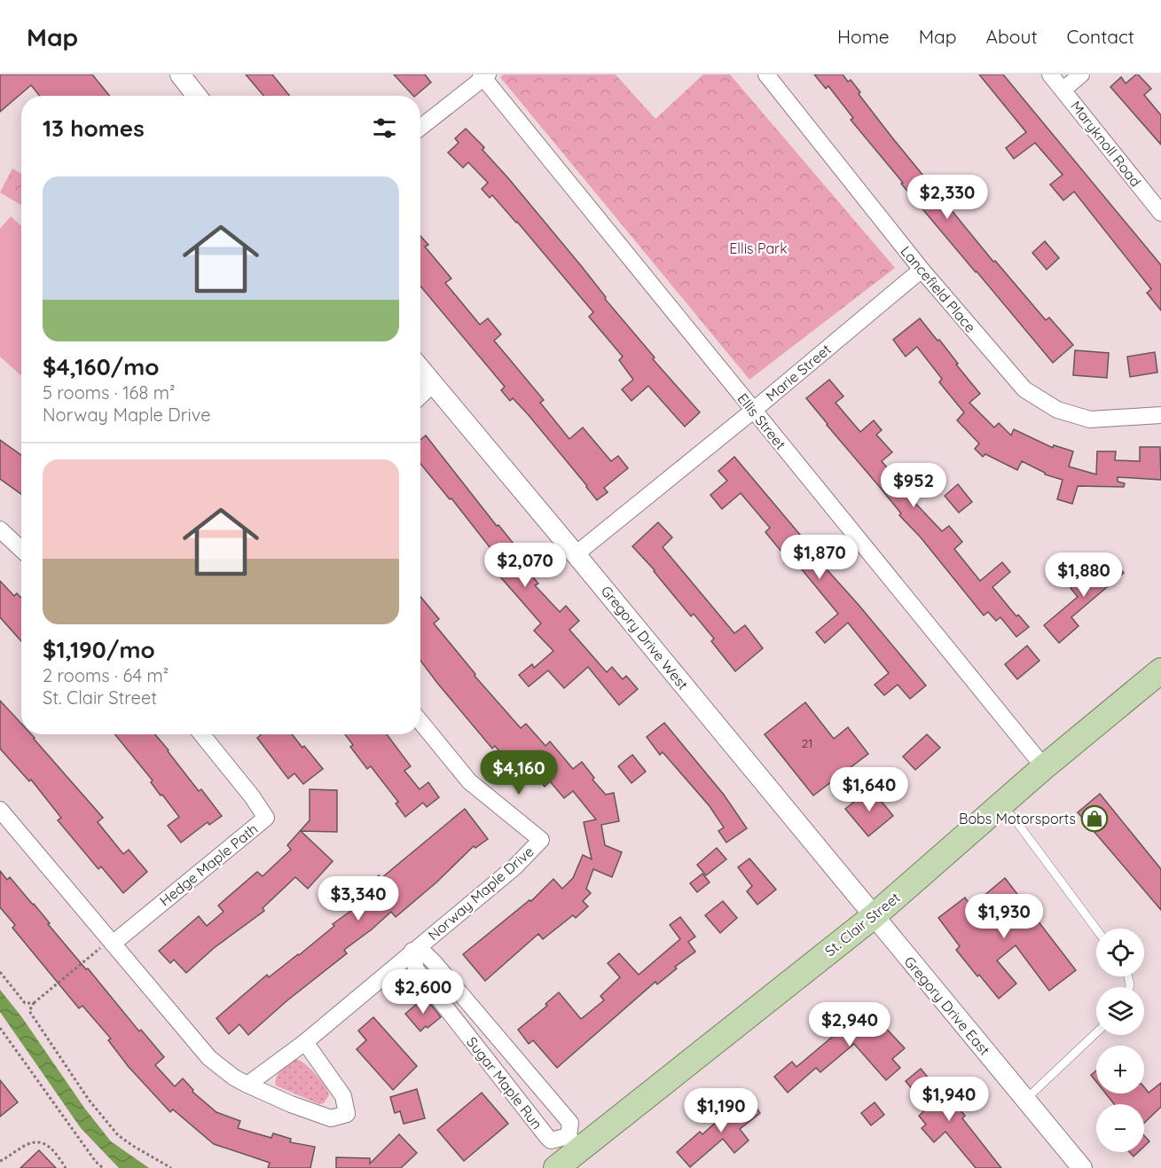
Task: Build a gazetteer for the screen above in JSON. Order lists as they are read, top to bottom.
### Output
{
  "streets": {
    "main road": ["St. Clair Street"],
    "street": [
      "Maryknoll Road",
      "Lancefield Place",
      "Marie Street",
      "Ellis Street",
      "Gregory Drive West",
      "Hedge Maple Path",
      "Norway Maple Drive",
      "Gregory Drive East",
      "Sugar Maple Run"
    ]
  },
  "crossings": [
    ["Lancefield Place", "Marie Street"],
    ["Marie Street", "Ellis Street"],
    ["Marie Street", "Gregory Drive West"],
    ["Ellis Street", "St. Clair Street"],
    ["Gregory Drive West", "St. Clair Street"],
    ["Gregory Drive West", "Gregory Drive East"],
    ["Norway Maple Drive", "Sugar Maple Run"],
    ["St. Clair Street", "Gregory Drive East"],
    ["St. Clair Street", "Sugar Maple Run"]
  ],
  "parks": ["Ellis Park"],
  "places": {
    "shop": ["Bobs Motorsports"]
  },
  "house_numbers": ["21"],
  "page": {
    "header": "Map",
    "nav": [
      "Home",
      "Map",
      "About",
      "Contact"
    ],
    "heading": "13 homes",
    "list": [
      {
        "name": "$4,160/mo",
        "note": "5 rooms · 168 m² · Norway Maple Drive"
      },
      {
        "name": "$1,190/mo",
        "note": "2 rooms · 64 m² · St. Clair Street"
      }
    ],
    "price": [
      "$2,330",
      "$952",
      "$1,870",
      "$2,070",
      "$1,880",
      "$4,160",
      "$1,640",
      "$3,340",
      "$1,930",
      "$2,600",
      "$2,940",
      "$1,940",
      "$1,190"
    ],
    "map_buttons": ["+", "−"]
  }
}
